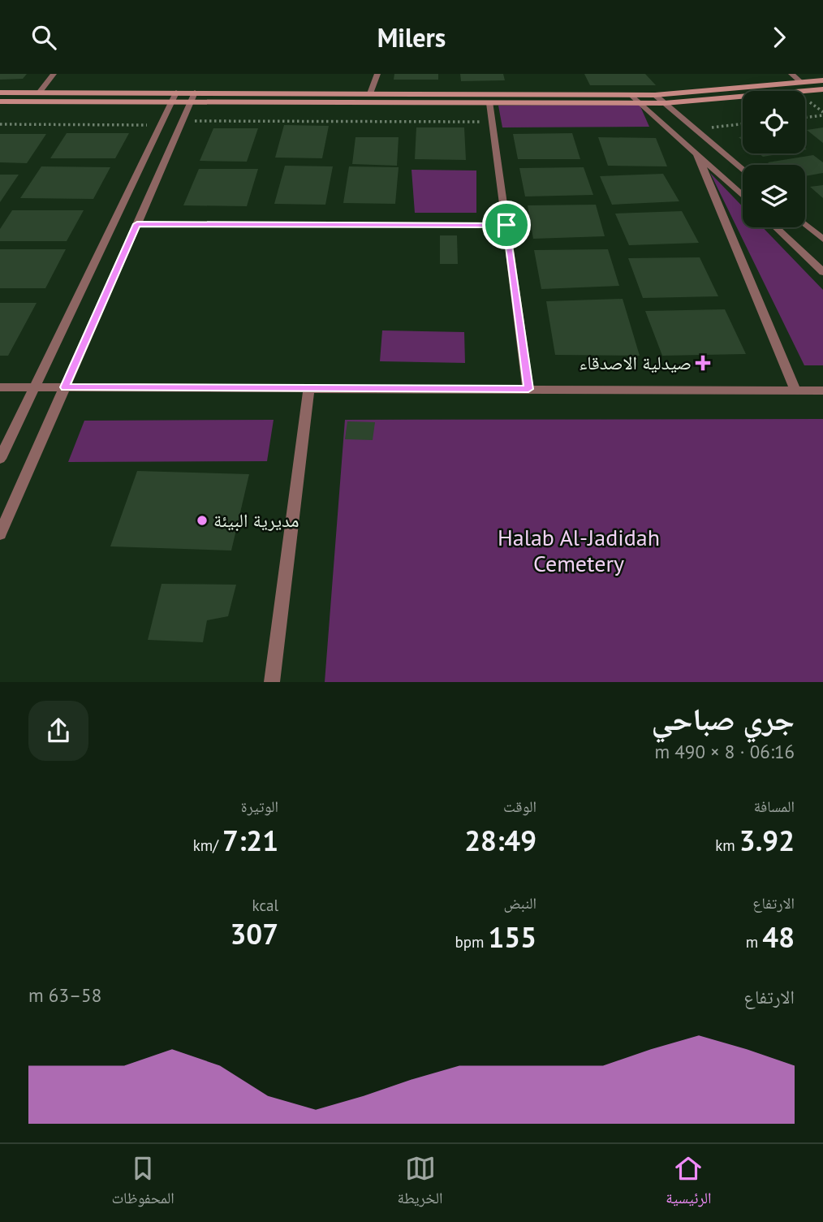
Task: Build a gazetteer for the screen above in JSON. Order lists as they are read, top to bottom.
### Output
{
  "parks": ["Halab Al-Jadidah Cemetery"],
  "places": {
    "health": ["صيدلية الاصدقاء"],
    "other": ["مديرية البيئة"]
  },
  "page": {
    "header": "Milers",
    "heading": ["جري صباحي", "06:16 · 8 × 490 m"],
    "stats": [
      ["المسافة", "3.92 km"],
      ["الوقت", "28:49"],
      ["الوتيرة", "7:21 /km"],
      ["الارتفاع", "48 m"],
      ["النبض", "155 bpm"],
      ["kcal", "307"]
    ],
    "chart": ["الارتفاع", "58–63 m"],
    "tabs": ["الرئيسية", "الخريطة", "المحفوظات"]
  }
}
